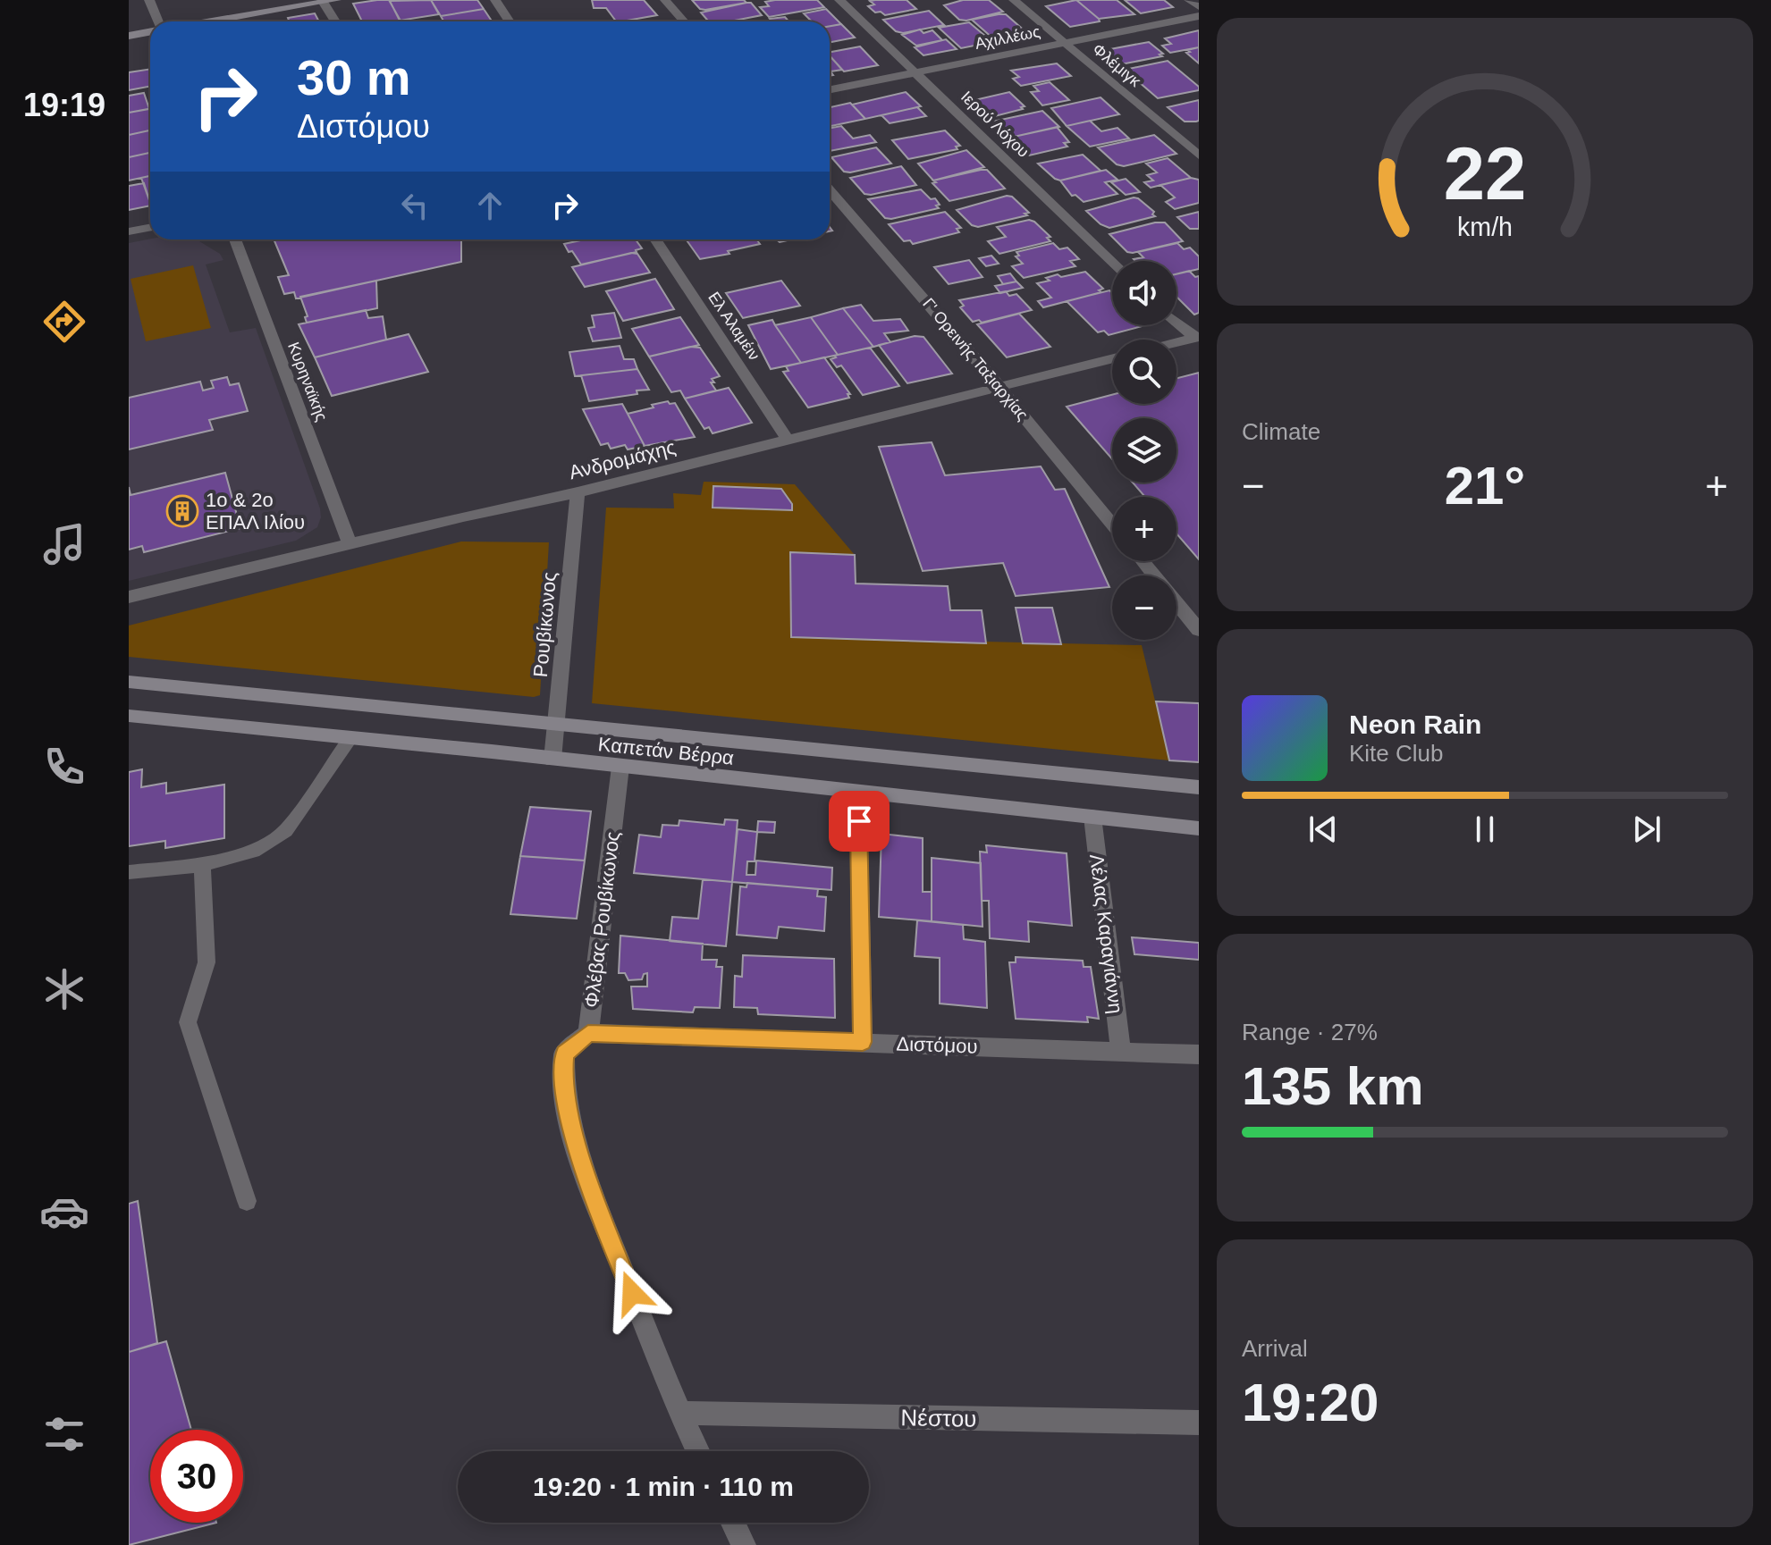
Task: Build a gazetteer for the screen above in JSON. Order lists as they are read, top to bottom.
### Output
{
  "streets": {
    "street": [
      "Αχιλλέως",
      "Φλέμιγκ",
      "Ιερού Λόχου",
      "Ελ Αλαμέιν",
      "Γ' Ορεινής Ταξιαρχίας",
      "Κυρηναϊκής",
      "Ανδρομάχης",
      "Ρουβίκωνος",
      "Καπετάν Βέρρα",
      "Φλέβας Ρουβίκωνος",
      "Λέλας Καραγιάννη",
      "Διστόμου",
      "Νέστου"
    ]
  },
  "crossings": [
    ["Αχιλλέως", "Φλέμιγκ"],
    ["Αχιλλέως", "Ιερού Λόχου"],
    ["Ελ Αλαμέιν", "Ανδρομάχης"],
    ["Γ' Ορεινής Ταξιαρχίας", "Ανδρομάχης"],
    ["Κυρηναϊκής", "Ανδρομάχης"],
    ["Ανδρομάχης", "Ρουβίκωνος"],
    ["Ρουβίκωνος", "Καπετάν Βέρρα"],
    ["Καπετάν Βέρρα", "Φλέβας Ρουβίκωνος"],
    ["Καπετάν Βέρρα", "Λέλας Καραγιάννη"],
    ["Φλέβας Ρουβίκωνος", "Διστόμου"],
    ["Φλέβας Ρουβίκωνος", "Νέστου"],
    ["Λέλας Καραγιάννη", "Διστόμου"]
  ],
  "places": {
    "building": ["1ο & 2ο ΕΠΑΛ Ιλίου"]
  },
  "page": {
    "tabs": "19:19",
    "turn": ["30 m", "Διστόμου"],
    "map_buttons": ["+", "−"],
    "tile": [
      "Climate",
      ["Range · 27%", "135 km"],
      ["Arrival", "19:20"]
    ],
    "heat": ["−", "21°", "+"],
    "song": ["Neon Rain", "Kite Club"],
    "limit": "30",
    "trip": "19:20 · 1 min · 110 m",
    "gauge": ["22", "km/h"]
  }
}
